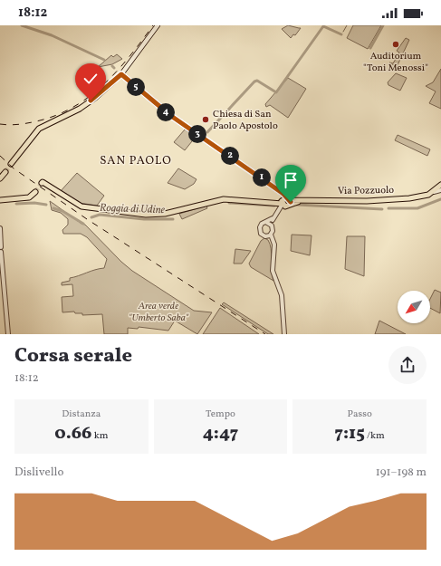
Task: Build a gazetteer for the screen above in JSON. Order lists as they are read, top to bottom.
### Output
{
  "streets": {
    "main road": ["Via Pozzuolo"]
  },
  "districts": ["SAN PAOLO"],
  "water": ["Roggia di Udine"],
  "parks": ["Area verde \"Umberto Saba\""],
  "places": ["Auditorium \"Toni Menossi\"", "Chiesa di San Paolo Apostolo"],
  "north": "bottom left",
  "page": {
    "status": "18:12",
    "pins": [
      "5",
      "4",
      "3",
      "2",
      "1"
    ],
    "heading": ["Corsa serale", "18:12"],
    "stats": [
      ["Distanza", "0.66 km"],
      ["Tempo", "4:47"],
      ["Passo", "7:15 /km"]
    ],
    "chart": ["Dislivello", "191–198 m"]
  }
}
